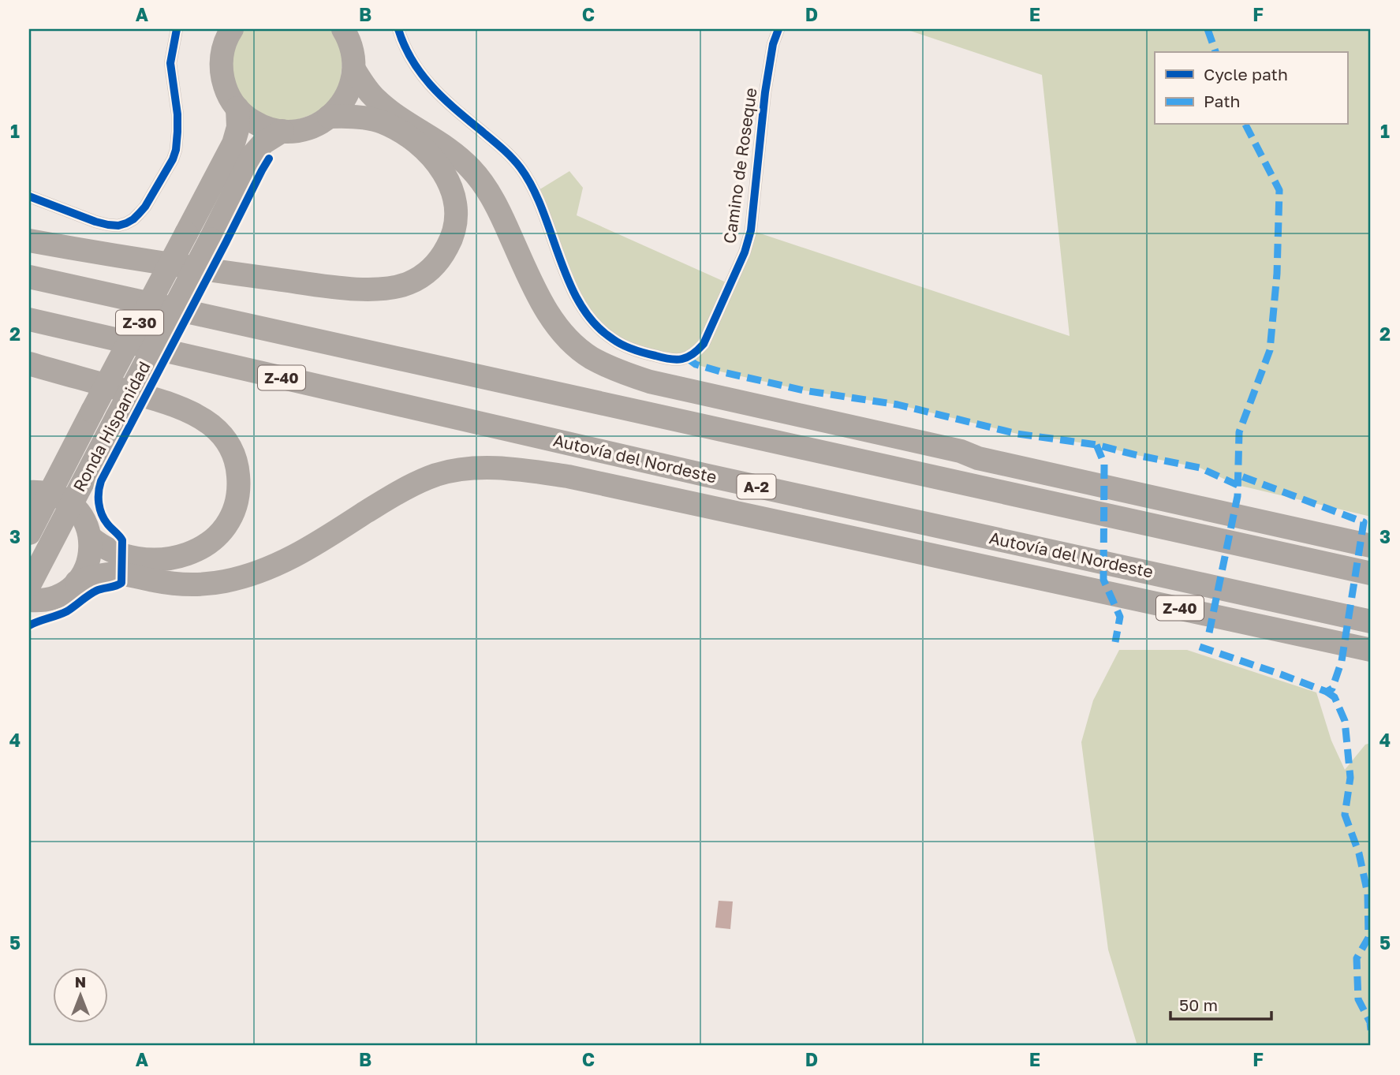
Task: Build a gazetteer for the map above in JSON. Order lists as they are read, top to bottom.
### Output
{
  "streets": {
    "highway": [
      "Z-30",
      "Z-40",
      "Ronda Hispanidad",
      "Autovía del Nordeste",
      "A-2"
    ],
    "street": ["Camino de Roseque"]
  },
  "crossings": [
    ["Z-40", "Autovía del Nordeste"]
  ],
  "legend": ["Cycle path", "Path"],
  "scale_bar": "50 m",
  "north": "top",
  "grid": {
    "columns": [
      "A",
      "B",
      "C",
      "D",
      "E",
      "F"
    ],
    "rows": [
      "1",
      "2",
      "3",
      "4",
      "5"
    ]
  }
}
